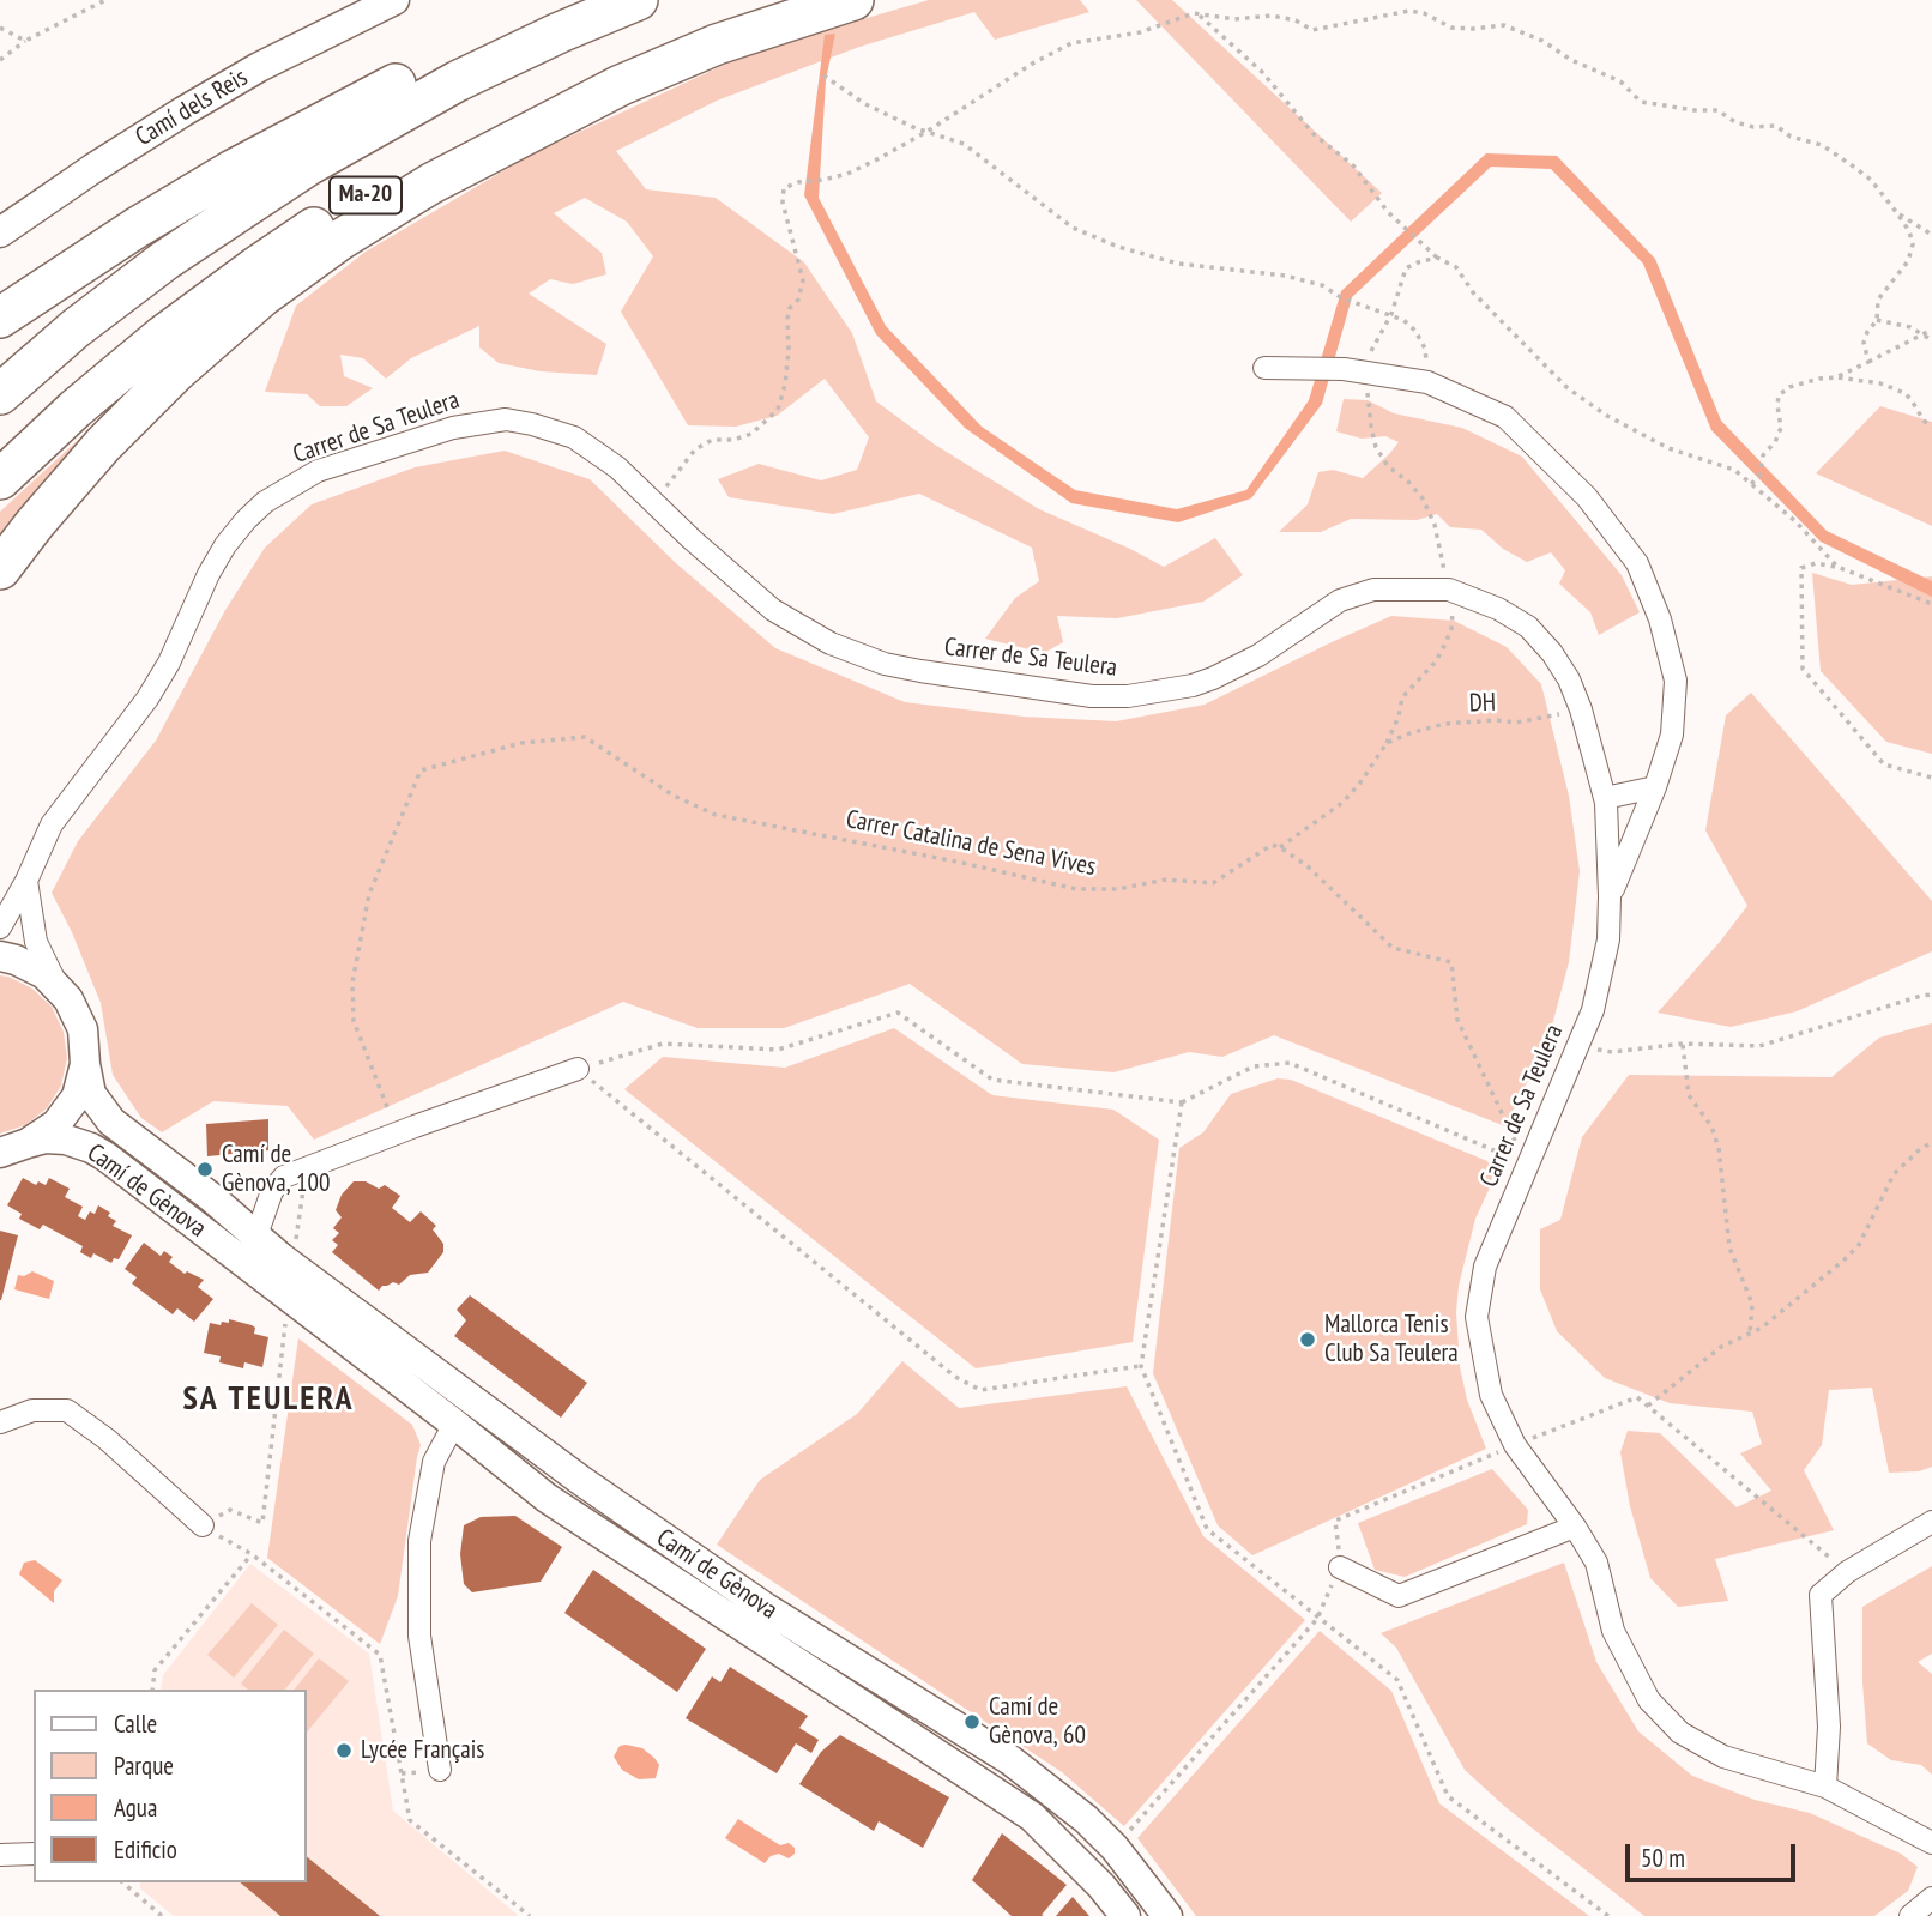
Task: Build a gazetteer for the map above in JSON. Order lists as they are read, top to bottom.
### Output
{
  "streets": {
    "highway": ["Ma-20"],
    "street": ["Camí dels Reis", "Carrer de Sa Teulera", "Camí de Gènova"],
    "path": ["DH", "Carrer Catalina de Sena Vives"]
  },
  "crossings": [
    ["Carrer de Sa Teulera", "DH"]
  ],
  "districts": ["SA TEULERA"],
  "places": [
    "Camí de Gènova, 100",
    "Mallorca Tenis Club Sa Teulera",
    "Camí de Gènova, 60",
    "Lycée Français"
  ],
  "legend": [
    "Calle",
    "Parque",
    "Agua",
    "Edificio"
  ],
  "scale_bar": "50 m"
}
